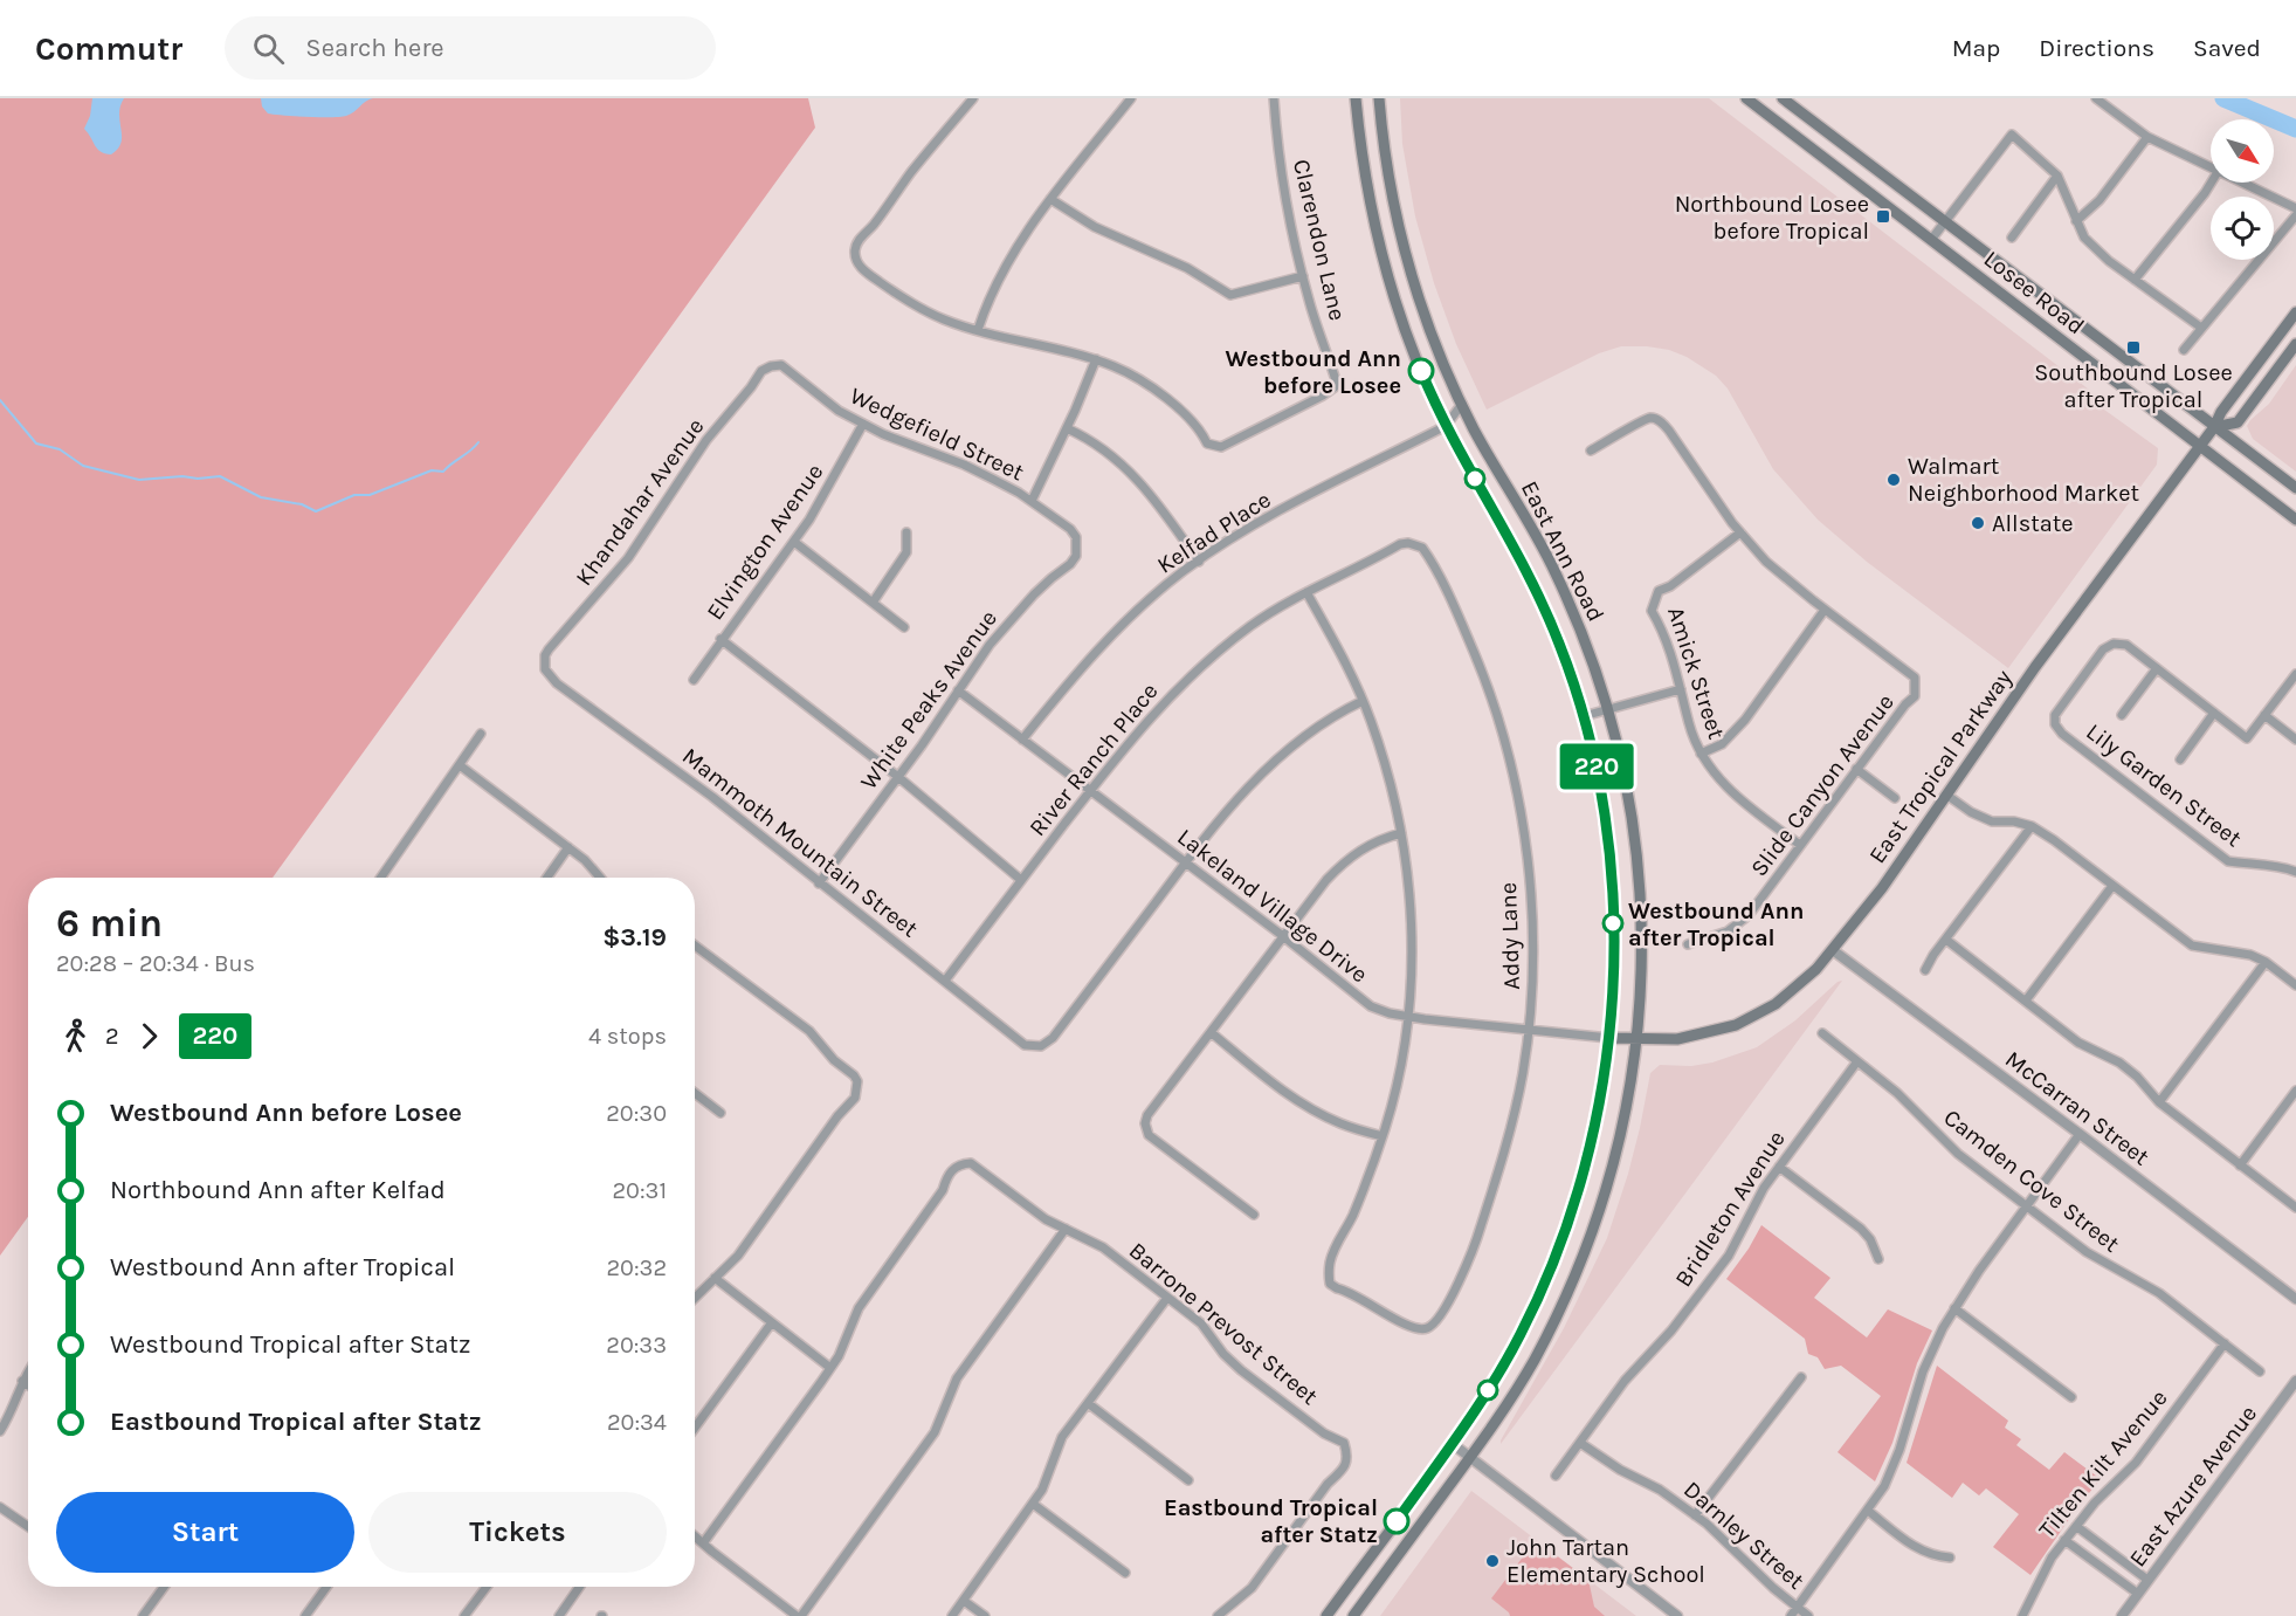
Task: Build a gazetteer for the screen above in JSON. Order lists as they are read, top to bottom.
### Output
{
  "streets": {
    "main road": ["Losee Road", "East Ann Road", "East Tropical Parkway"],
    "street": [
      "Clarendon Lane",
      "Wedgefield Street",
      "Khandahar Avenue",
      "Kelfad Place",
      "Elvington Avenue",
      "Amick Street",
      "White Peaks Avenue",
      "River Ranch Place",
      "Slide Canyon Avenue",
      "Lily Garden Street",
      "Mammoth Mountain Street",
      "Lakeland Village Drive",
      "Addy Lane",
      "McCarran Street",
      "Camden Cove Street",
      "Bridleton Avenue",
      "Barrone Prevost Street",
      "Tilten Kilt Avenue",
      "East Azure Avenue",
      "Darnley Street"
    ]
  },
  "crossings": [
    ["Losee Road", "East Tropical Parkway"],
    ["Wedgefield Street", "Khandahar Avenue"],
    ["Wedgefield Street", "Elvington Avenue"],
    ["Wedgefield Street", "White Peaks Avenue"],
    ["Khandahar Avenue", "Mammoth Mountain Street"],
    ["Kelfad Place", "East Ann Road"],
    ["Kelfad Place", "Lakeland Village Drive"],
    ["East Ann Road", "East Tropical Parkway"],
    ["East Ann Road", "Lakeland Village Drive"],
    ["Amick Street", "Slide Canyon Avenue"],
    ["White Peaks Avenue", "Mammoth Mountain Street"],
    ["White Peaks Avenue", "Lakeland Village Drive"],
    ["River Ranch Place", "Mammoth Mountain Street"],
    ["River Ranch Place", "Lakeland Village Drive"],
    ["River Ranch Place", "Addy Lane"],
    ["East Tropical Parkway", "Lakeland Village Drive"],
    ["East Tropical Parkway", "McCarran Street"],
    ["Mammoth Mountain Street", "Lakeland Village Drive"],
    ["Lakeland Village Drive", "Addy Lane"],
    ["Camden Cove Street", "Bridleton Avenue"],
    ["Camden Cove Street", "Tilten Kilt Avenue"],
    ["Bridleton Avenue", "Darnley Street"]
  ],
  "places": {
    "transit": ["Northbound Losee before Tropical", "Southbound Losee after Tropical"],
    "other": [
      "Westbound Ann before Losee",
      "Walmart Neighborhood Market",
      "Allstate",
      "Westbound Ann after Tropical",
      "Eastbound Tropical after Statz",
      "John Tartan Elementary School"
    ]
  },
  "lines": ["bus line 220"],
  "north": "bottom right",
  "page": {
    "header": "Commutr",
    "search": "Search here",
    "nav": ["Map", "Directions", "Saved"],
    "on_map": "220",
    "heading": ["6 min", "20:28 – 20:34 · Bus", "$3.19"],
    "legs": ["2", "220", "4 stops"],
    "list": [
      {
        "name": "Westbound Ann before Losee",
        "value": "20:30"
      },
      {
        "name": "Northbound Ann after Kelfad",
        "value": "20:31"
      },
      {
        "name": "Westbound Ann after Tropical",
        "value": "20:32"
      },
      {
        "name": "Westbound Tropical after Statz",
        "value": "20:33"
      },
      {
        "name": "Eastbound Tropical after Statz",
        "value": "20:34"
      }
    ],
    "buttons": ["Start", "Tickets"]
  }
}
